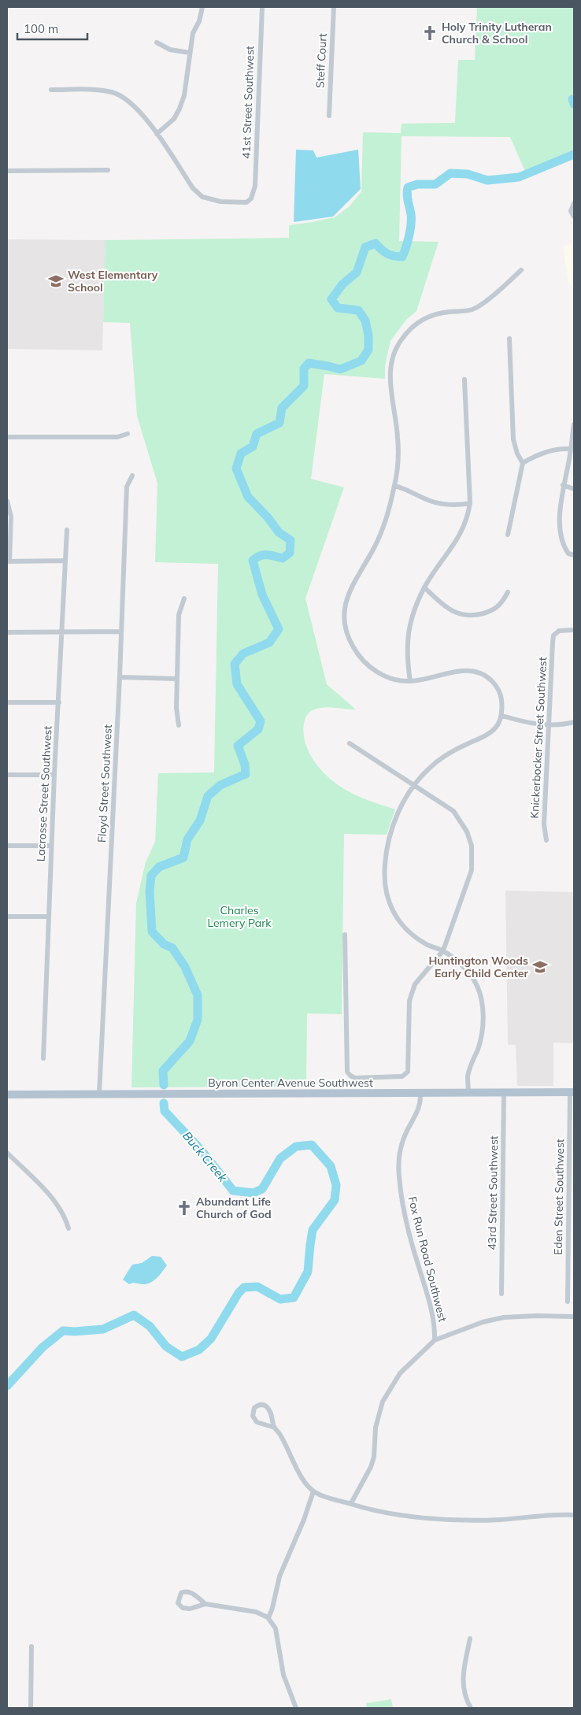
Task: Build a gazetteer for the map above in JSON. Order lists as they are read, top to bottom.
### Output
{
  "streets": {
    "main road": ["Byron Center Avenue Southwest"],
    "street": [
      "Steff Court",
      "41st Street Southwest",
      "Knickerbocker Street Southwest",
      "Floyd Street Southwest",
      "Lacrosse Street Southwest",
      "43rd Street Southwest",
      "Eden Street Southwest",
      "Fox Run Road Southwest"
    ]
  },
  "crossings": [
    ["Floyd Street Southwest", "Byron Center Avenue Southwest"],
    ["Byron Center Avenue Southwest", "43rd Street Southwest"],
    ["Byron Center Avenue Southwest", "Eden Street Southwest"],
    ["Byron Center Avenue Southwest", "Fox Run Road Southwest"]
  ],
  "water": ["Buck Creek"],
  "parks": ["Charles Lemery Park"],
  "places": {
    "church": ["Holy Trinity Lutheran Church & School", "Abundant Life Church of God"],
    "school or university": ["West Elementary School", "Huntington Woods Early Child Center"]
  },
  "scale_bar": "100 m"
}
